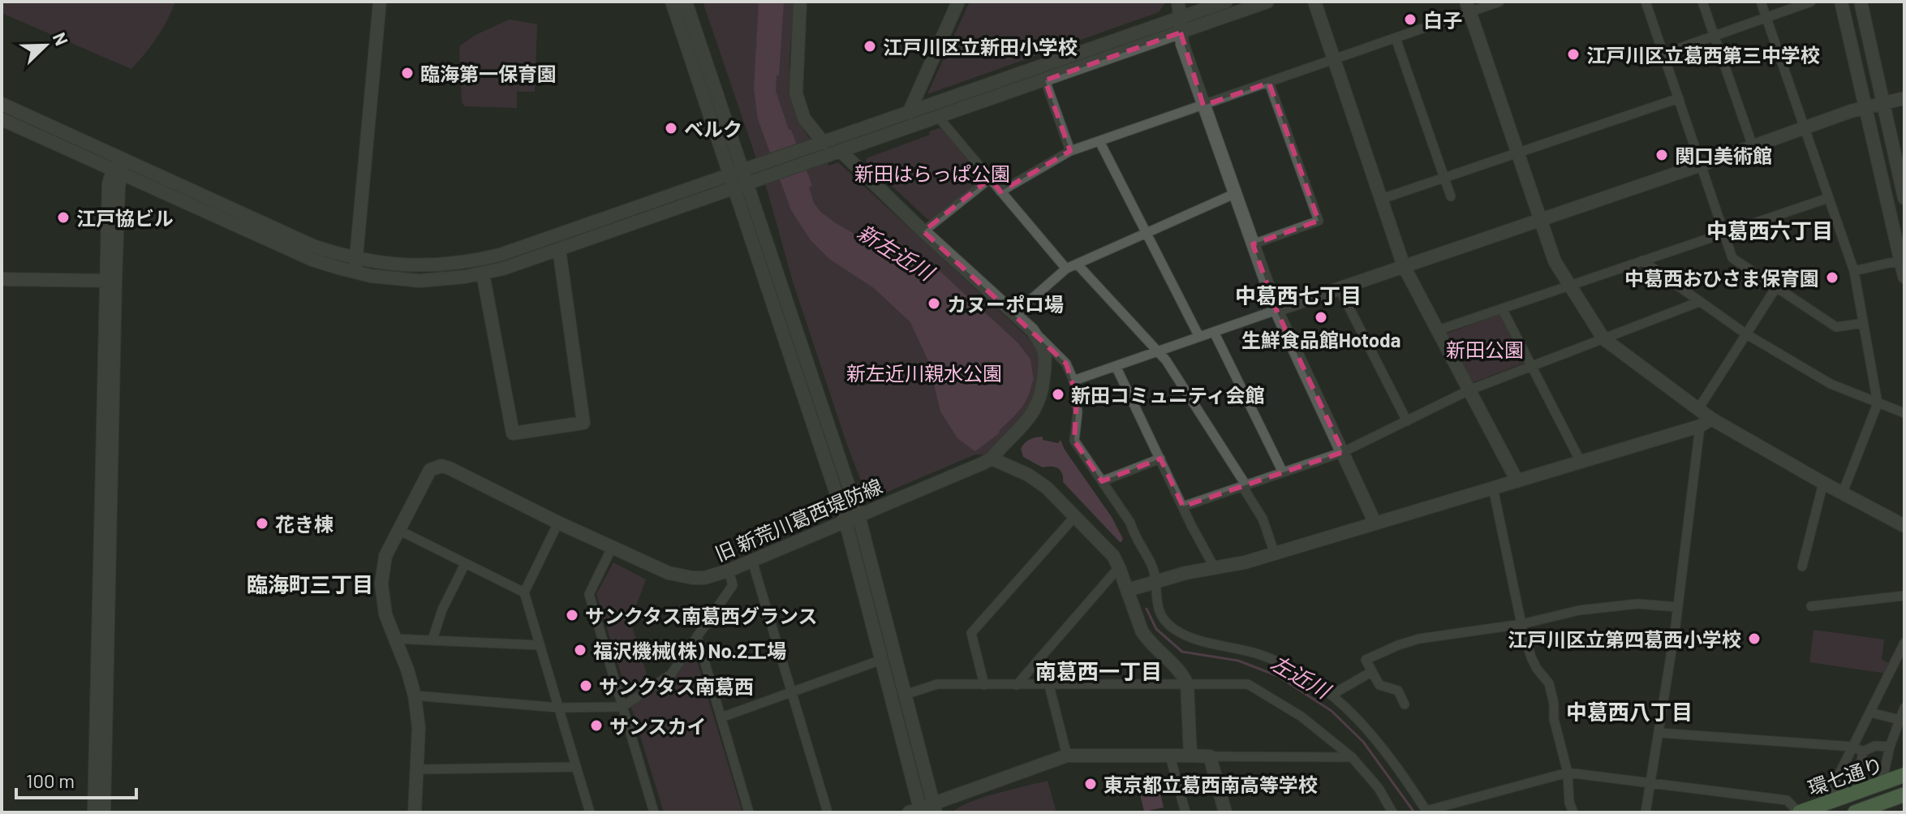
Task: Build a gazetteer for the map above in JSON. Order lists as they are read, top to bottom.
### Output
{
  "streets": {
    "main road": ["環七通り"],
    "street": ["旧 新荒川葛西堤防線"]
  },
  "districts": [
    "中葛西六丁目",
    "中葛西七丁目",
    "臨海町三丁目",
    "南葛西一丁目",
    "中葛西八丁目"
  ],
  "water": ["新左近川", "左近川"],
  "parks": ["新田はらっぱ公園", "新田公園", "新左近川親水公園"],
  "places": [
    "白子",
    "江戸川区立新田小学校",
    "江戸川区立葛西第三中学校",
    "臨海第一保育園",
    "ベルク",
    "関口美術館",
    "江戸協ビル",
    "中葛西おひさま保育園",
    "カヌーポロ場",
    "生鮮食品館Hotoda",
    "新田コミュニティ会館",
    "花き棟",
    "サンクタス南葛西グランス",
    "江戸川区立第四葛西小学校",
    "福沢機械(株) No.2工場",
    "サンクタス南葛西",
    "サンスカイ",
    "東京都立葛西南高等学校"
  ],
  "scale_bar": "100 m",
  "north": "top right"
}
